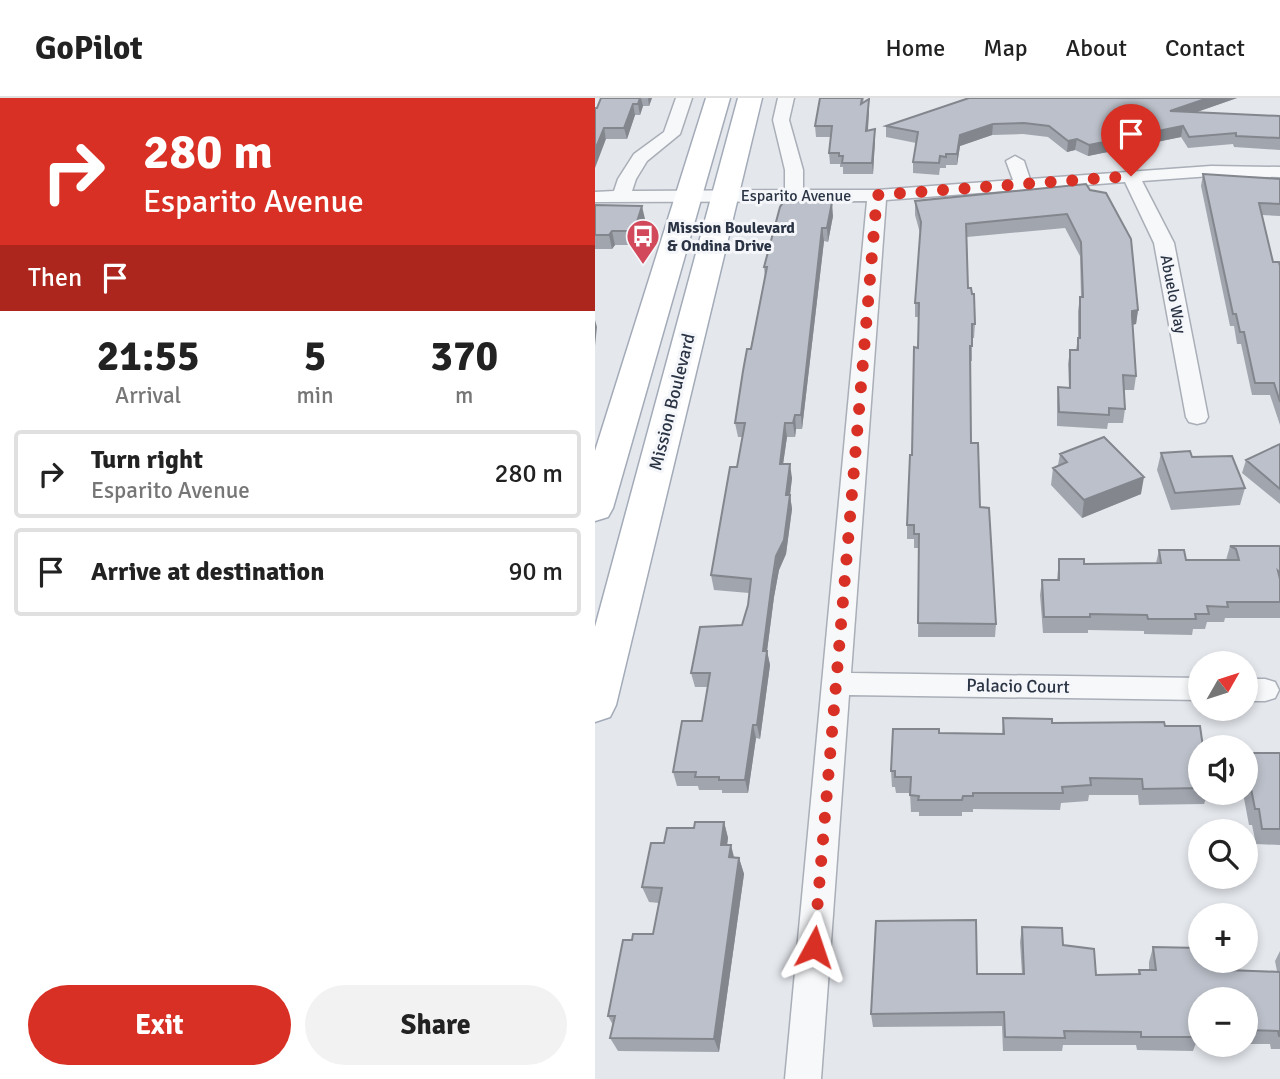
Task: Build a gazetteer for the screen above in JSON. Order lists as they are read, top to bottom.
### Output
{
  "streets": {
    "main road": ["Mission Boulevard"],
    "street": ["Esparito Avenue", "Abuelo Way", "Palacio Court"]
  },
  "crossings": [
    ["Esparito Avenue", "Abuelo Way"],
    ["Esparito Avenue", "Mission Boulevard"]
  ],
  "places": {
    "bus stop": ["Mission Boulevard & Ondina Drive"]
  },
  "north": "top right",
  "page": {
    "header": "GoPilot",
    "nav": [
      "Home",
      "Map",
      "About",
      "Contact"
    ],
    "turn": ["280 m", "Esparito Avenue"],
    "then": "Then",
    "eta": [
      "21:55",
      "Arrival",
      "5",
      "min",
      "370",
      "m"
    ],
    "list": [
      {
        "name": "Turn right",
        "note": "Esparito Avenue",
        "value": "280 m"
      },
      {
        "name": "Arrive at destination",
        "value": "90 m"
      }
    ],
    "map_buttons": ["+", "−"],
    "buttons": ["Exit", "Share"]
  }
}
